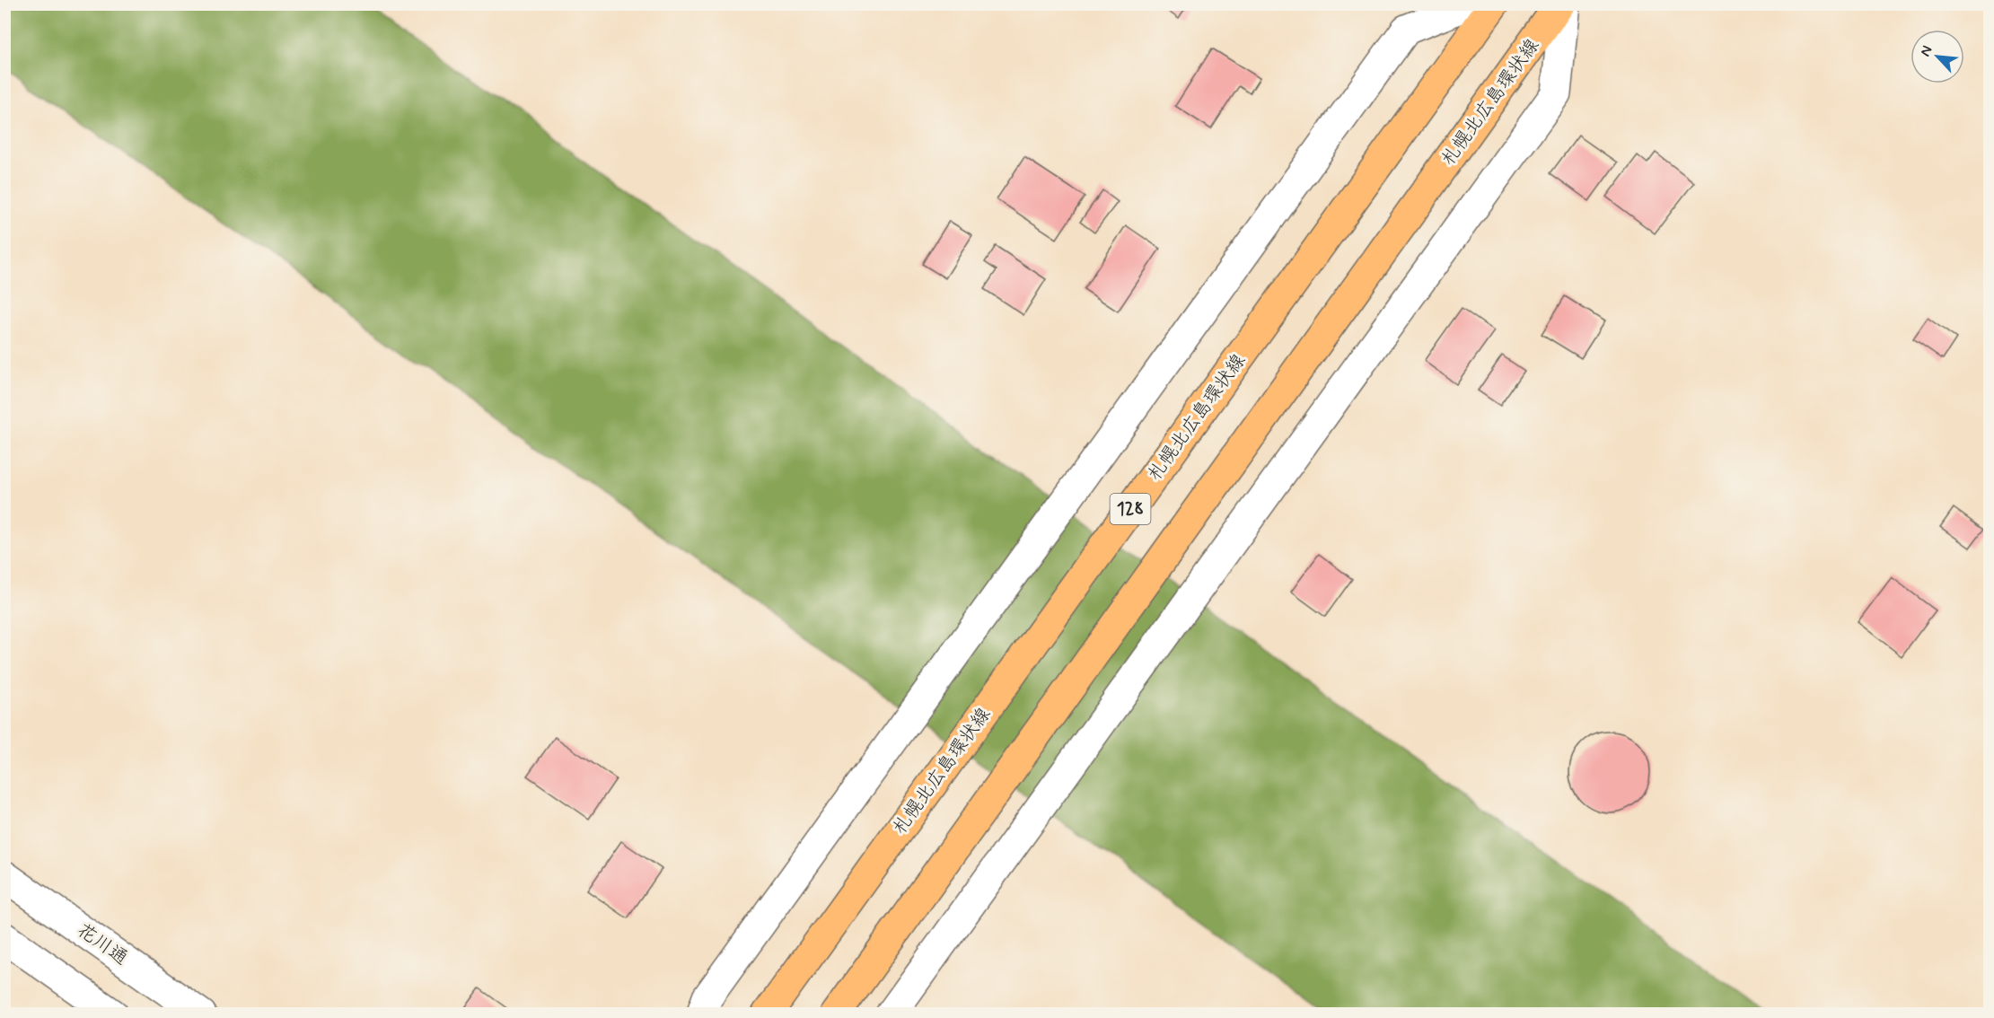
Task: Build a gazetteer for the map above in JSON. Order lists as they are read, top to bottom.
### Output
{
  "streets": {
    "main road": ["札幌北広島環状線", "128"],
    "street": ["花川通"]
  },
  "north": "top left"
}
